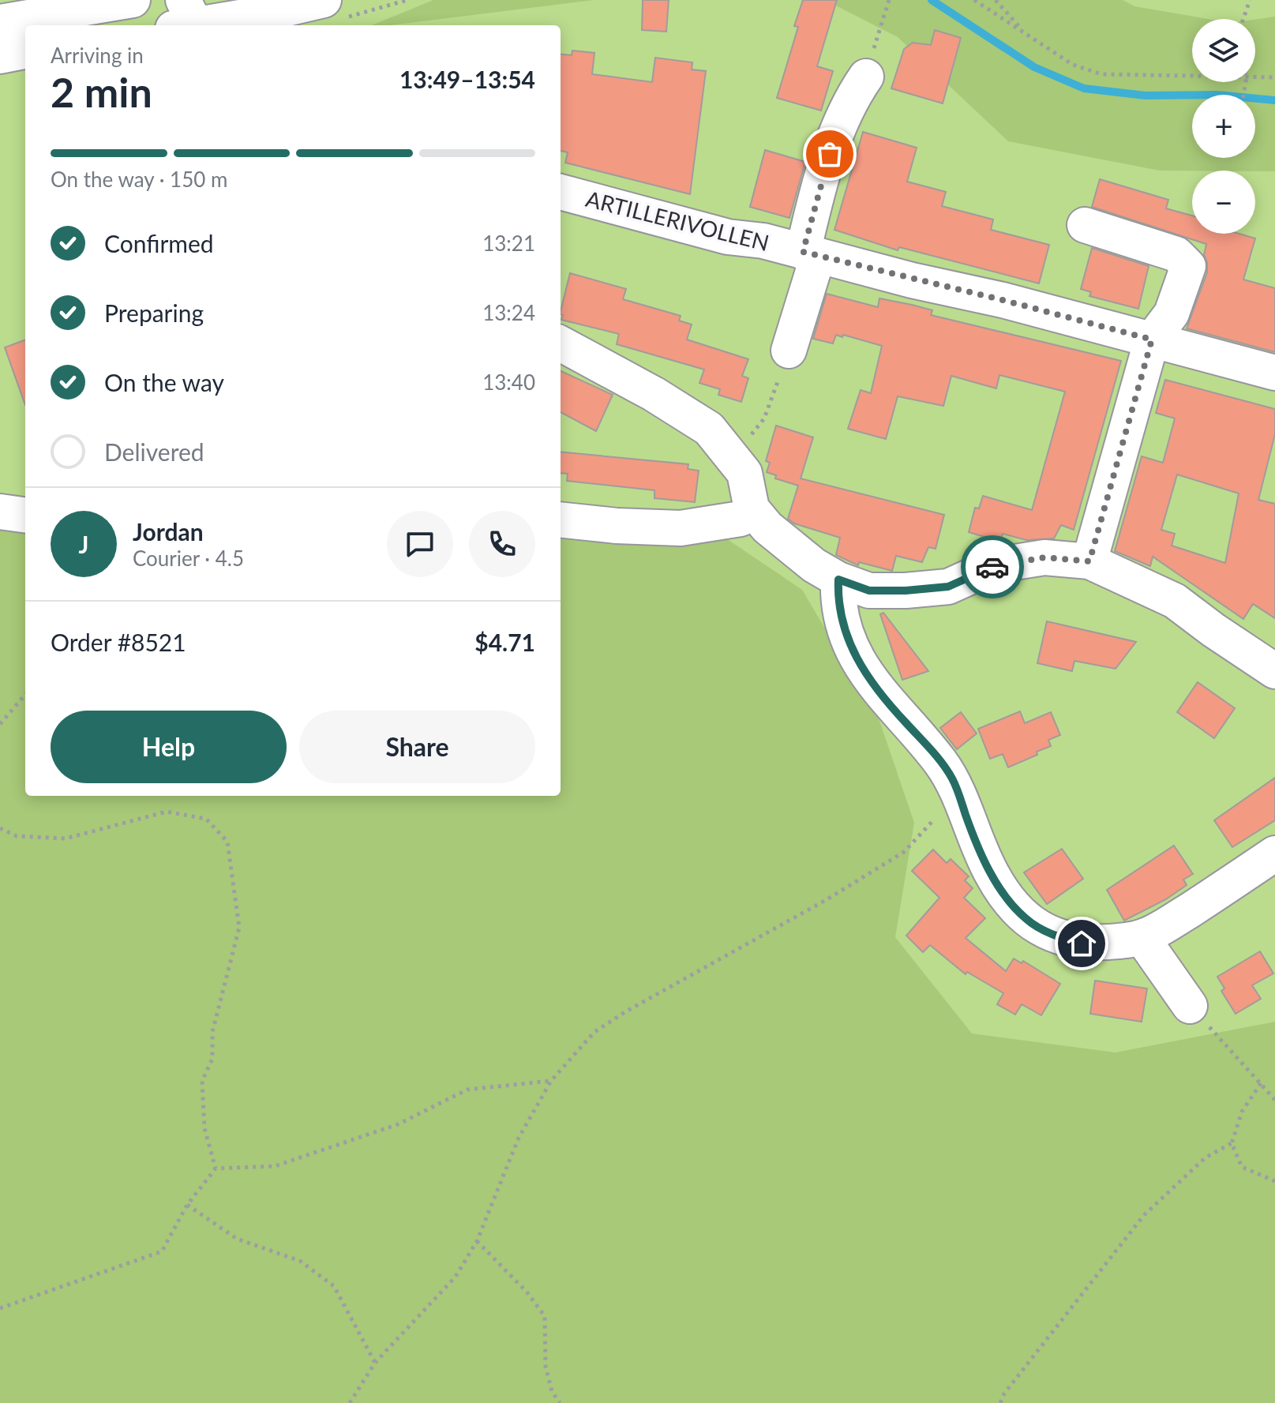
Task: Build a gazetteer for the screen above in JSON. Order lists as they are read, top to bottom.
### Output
{
  "streets": {
    "main road": ["ARTILLERIVOLLEN"]
  },
  "page": {
    "map_buttons": ["+", "−"],
    "heading": ["2 min", "Arriving in", "13:49–13:54"],
    "panel": [
      "Jordan",
      "Courier · 4.5",
      "Order #8521",
      "$4.71"
    ],
    "bar": "On the way · 150 m",
    "list": [
      ["Confirmed", "13:21"],
      ["Preparing", "13:24"],
      ["On the way", "13:40"],
      "Delivered"
    ],
    "round": "J",
    "buttons": ["Help", "Share"]
  }
}
